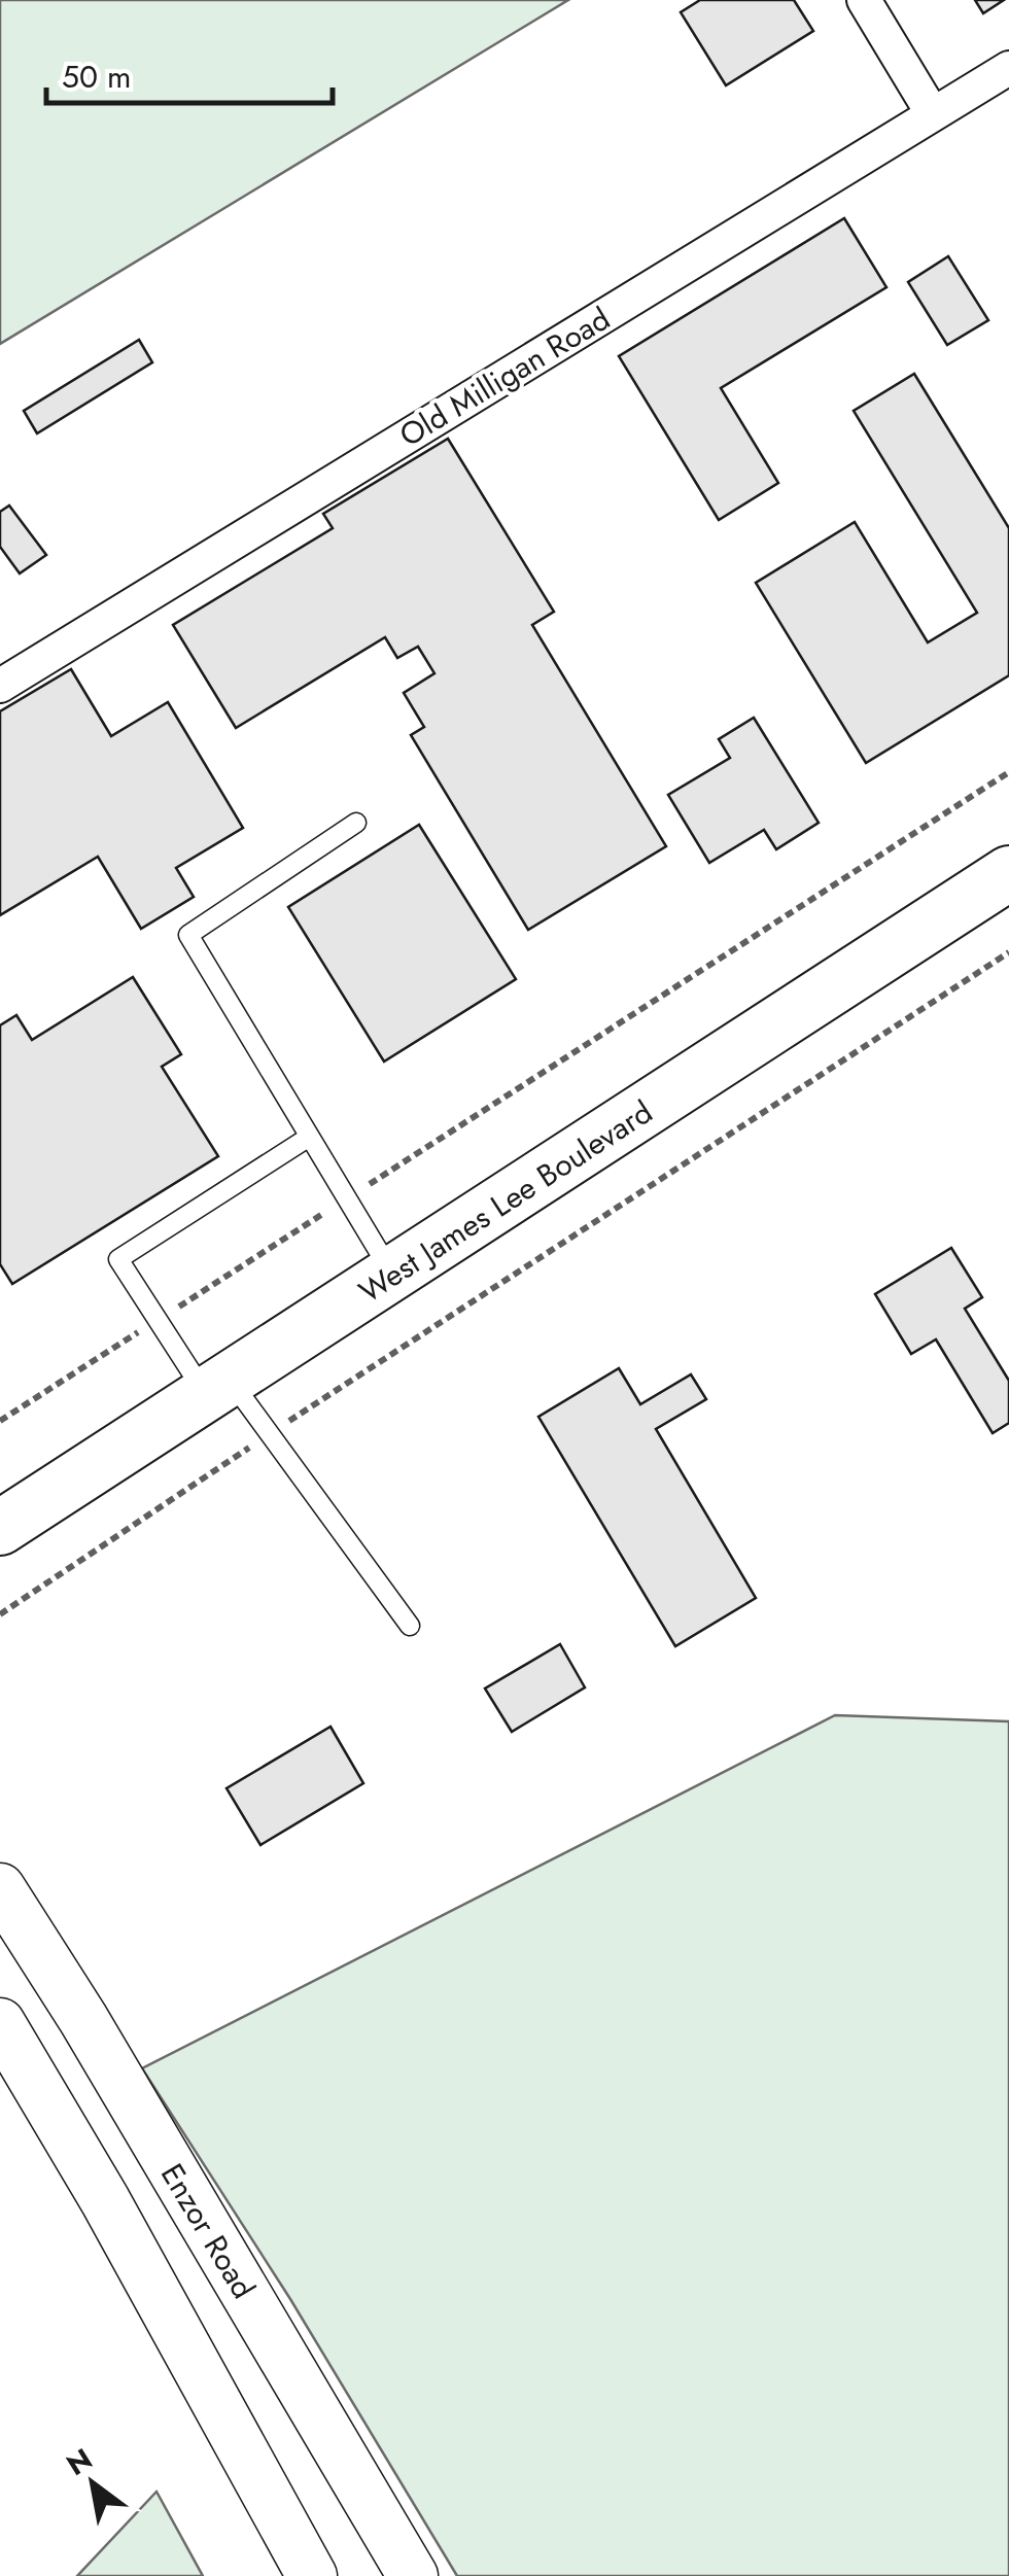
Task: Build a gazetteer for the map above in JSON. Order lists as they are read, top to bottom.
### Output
{
  "streets": {
    "main road": ["West James Lee Boulevard", "Enzor Road"],
    "street": ["Old Milligan Road"]
  },
  "scale_bar": "50 m",
  "north": "top left"
}
